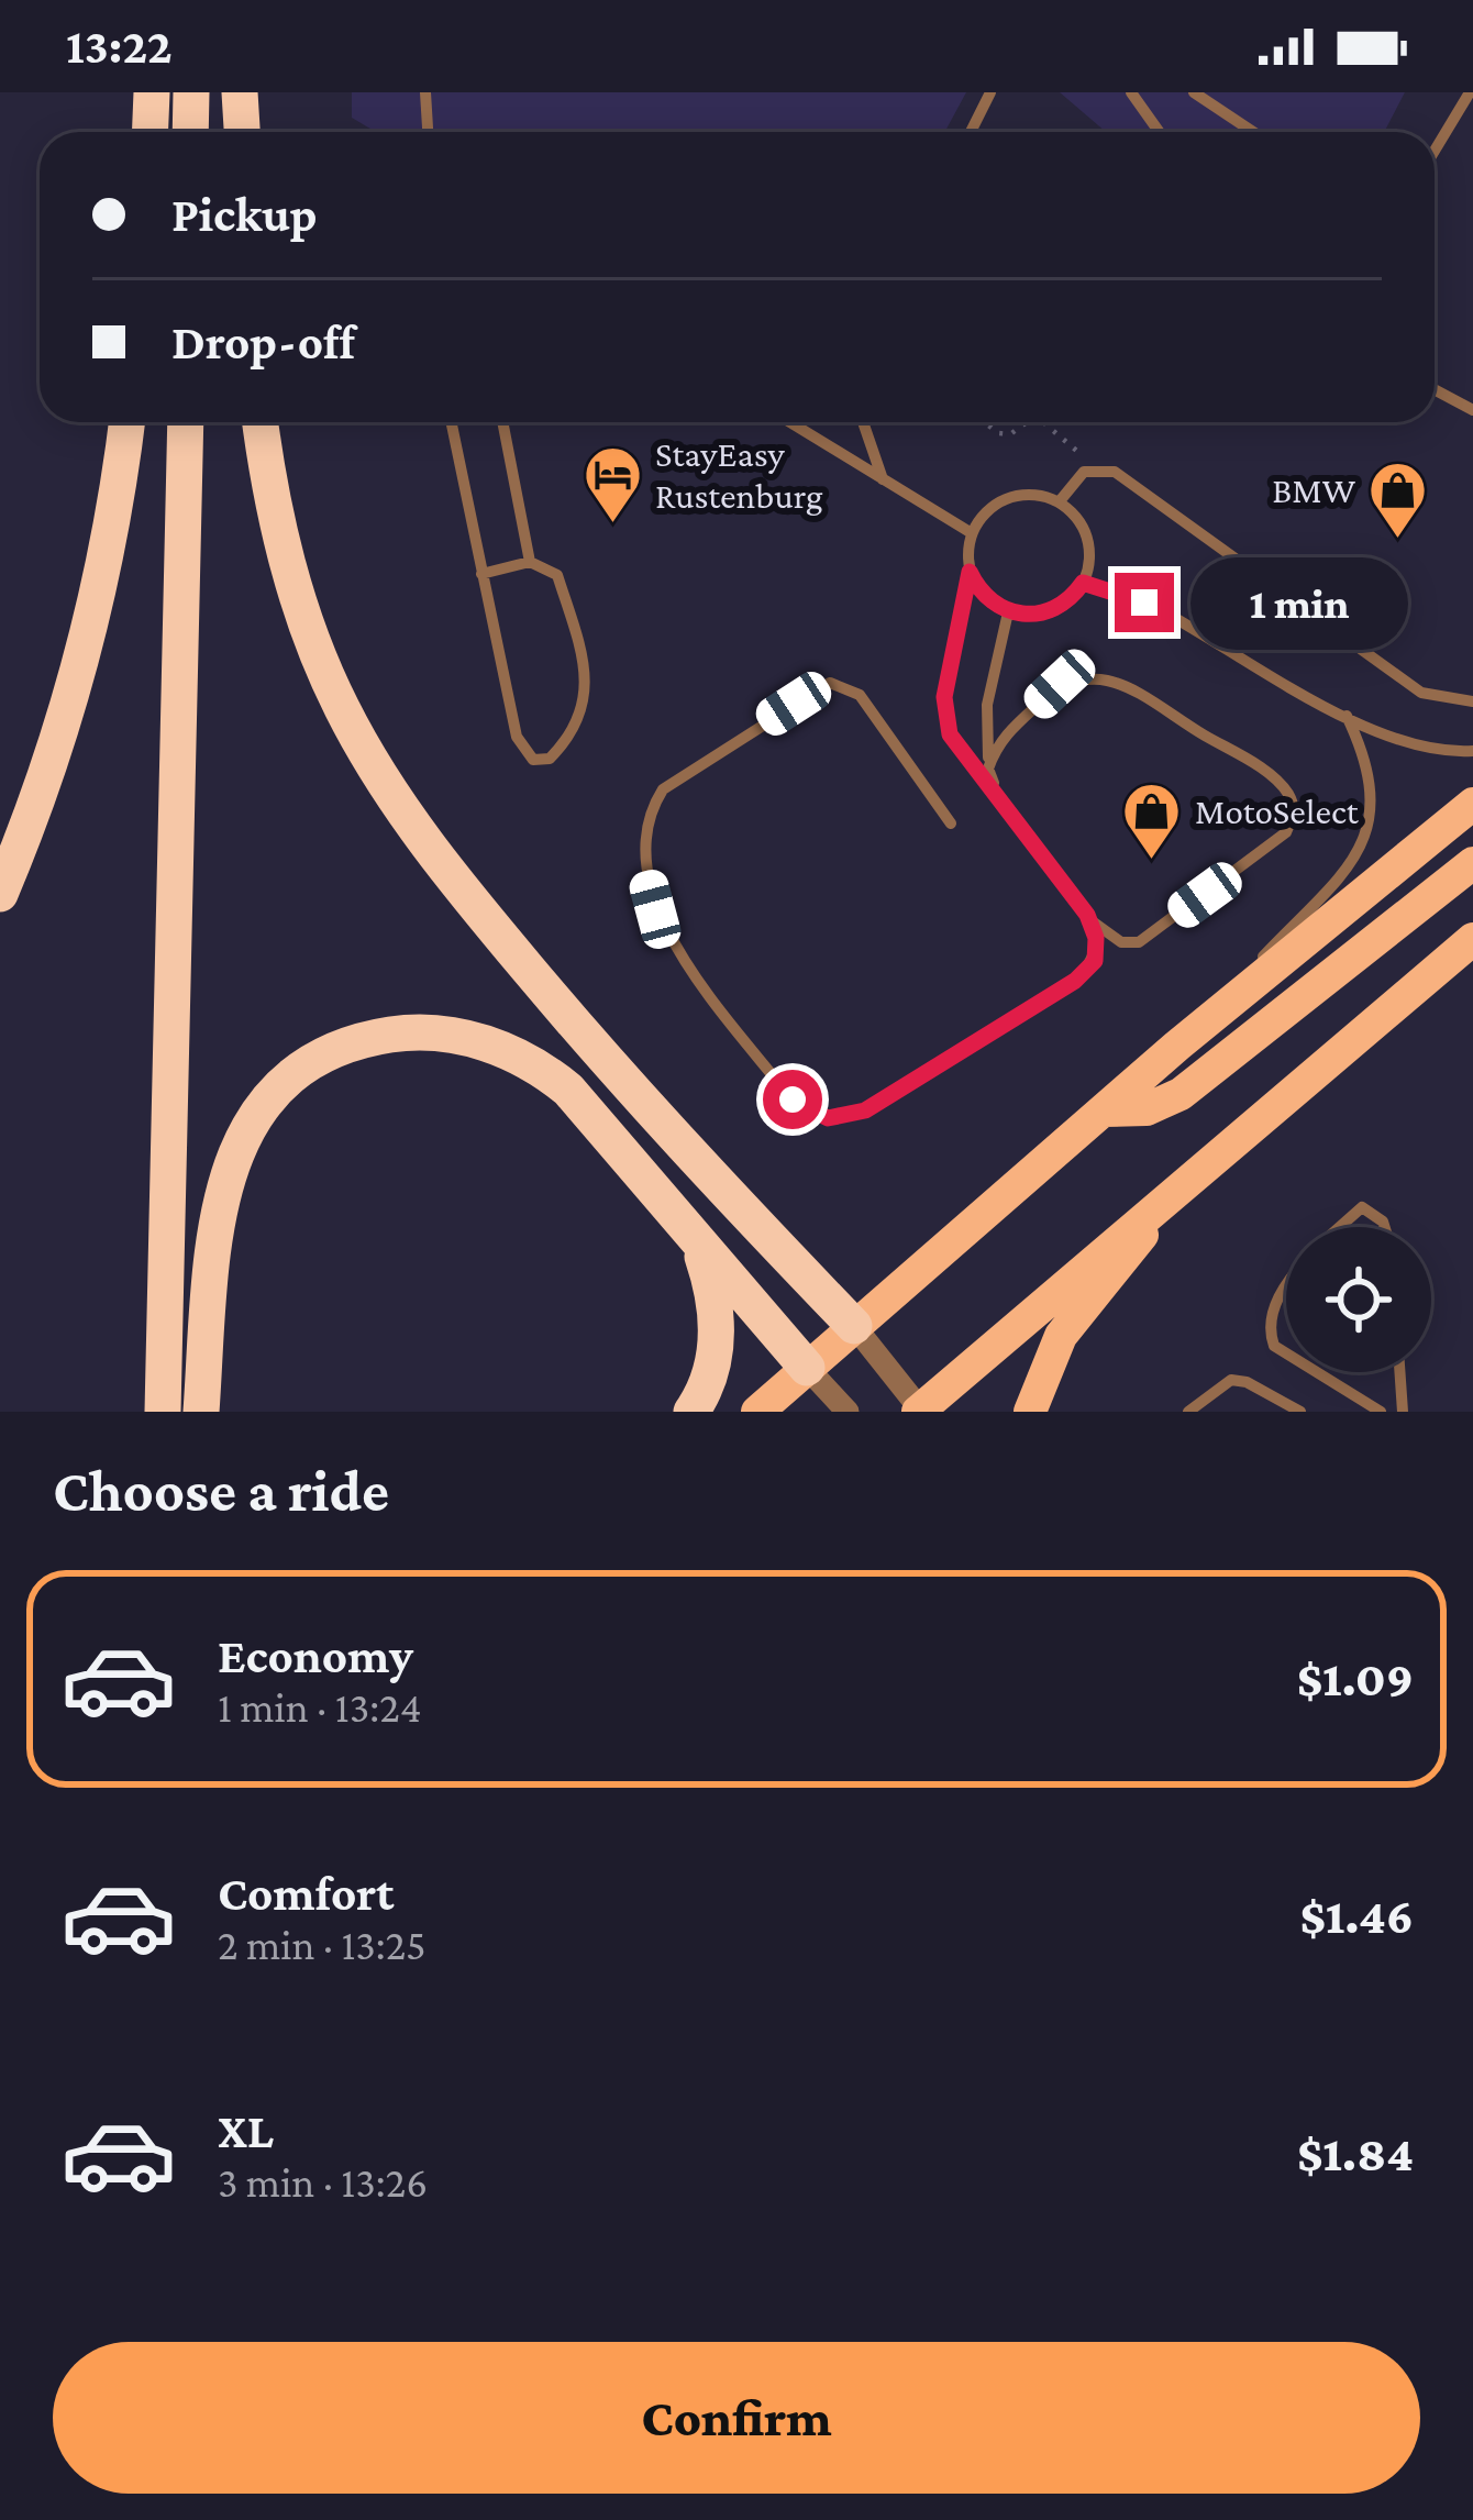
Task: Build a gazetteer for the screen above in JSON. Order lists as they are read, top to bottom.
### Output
{
  "places": {
    "hotel": ["StayEasy Rustenburg"],
    "shop": ["BMW", "MotoSelect"]
  },
  "page": {
    "status": "13:22",
    "banner": ["Pickup", "Drop-off"],
    "bubble": "1 min",
    "heading": "Choose a ride",
    "list": [
      {
        "name": "Economy",
        "note": "1 min · 13:24",
        "value": "$1.09"
      },
      {
        "name": "Comfort",
        "note": "2 min · 13:25",
        "value": "$1.46"
      },
      {
        "name": "XL",
        "note": "3 min · 13:26",
        "value": "$1.84"
      }
    ],
    "buttons": "Confirm"
  }
}
